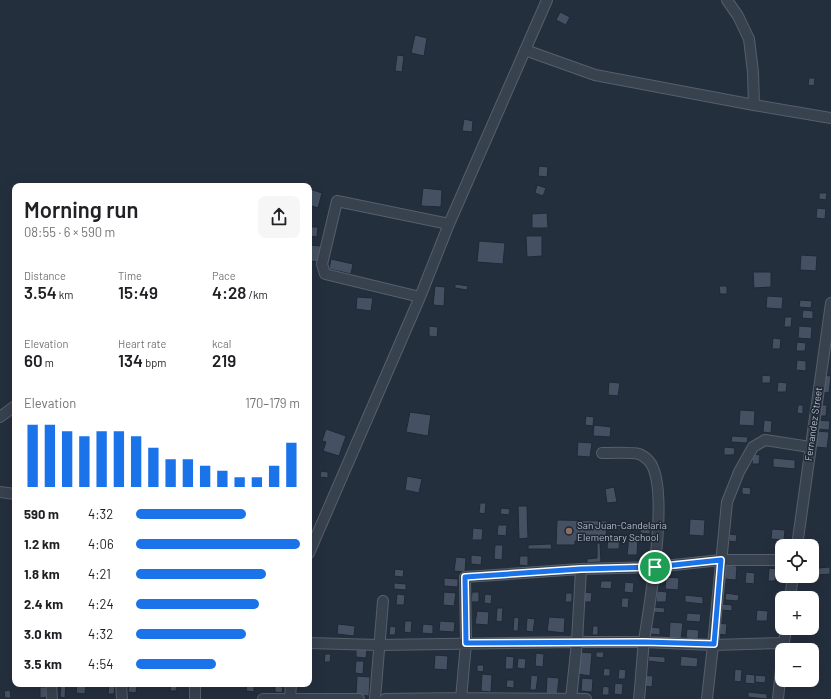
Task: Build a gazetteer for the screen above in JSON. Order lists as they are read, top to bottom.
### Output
{
  "streets": {
    "street": ["Fernandez Street"]
  },
  "places": ["San Juan-Candelaria Elementary School"],
  "page": {
    "heading": ["Morning run", "08:55 · 6 × 590 m"],
    "stats": [
      ["Distance", "3.54 km"],
      ["Time", "15:49"],
      ["Pace", "4:28 /km"],
      ["Elevation", "60 m"],
      ["Heart rate", "134 bpm"],
      ["kcal", "219"]
    ],
    "chart": ["Elevation", "170–179 m"],
    "list": [
      {
        "name": "590 m",
        "note": "4:32"
      },
      {
        "name": "1.2 km",
        "note": "4:06"
      },
      {
        "name": "1.8 km",
        "note": "4:21"
      },
      {
        "name": "2.4 km",
        "note": "4:24"
      },
      {
        "name": "3.0 km",
        "note": "4:32"
      },
      {
        "name": "3.5 km",
        "note": "4:54"
      }
    ],
    "map_buttons": ["+", "−"]
  }
}
